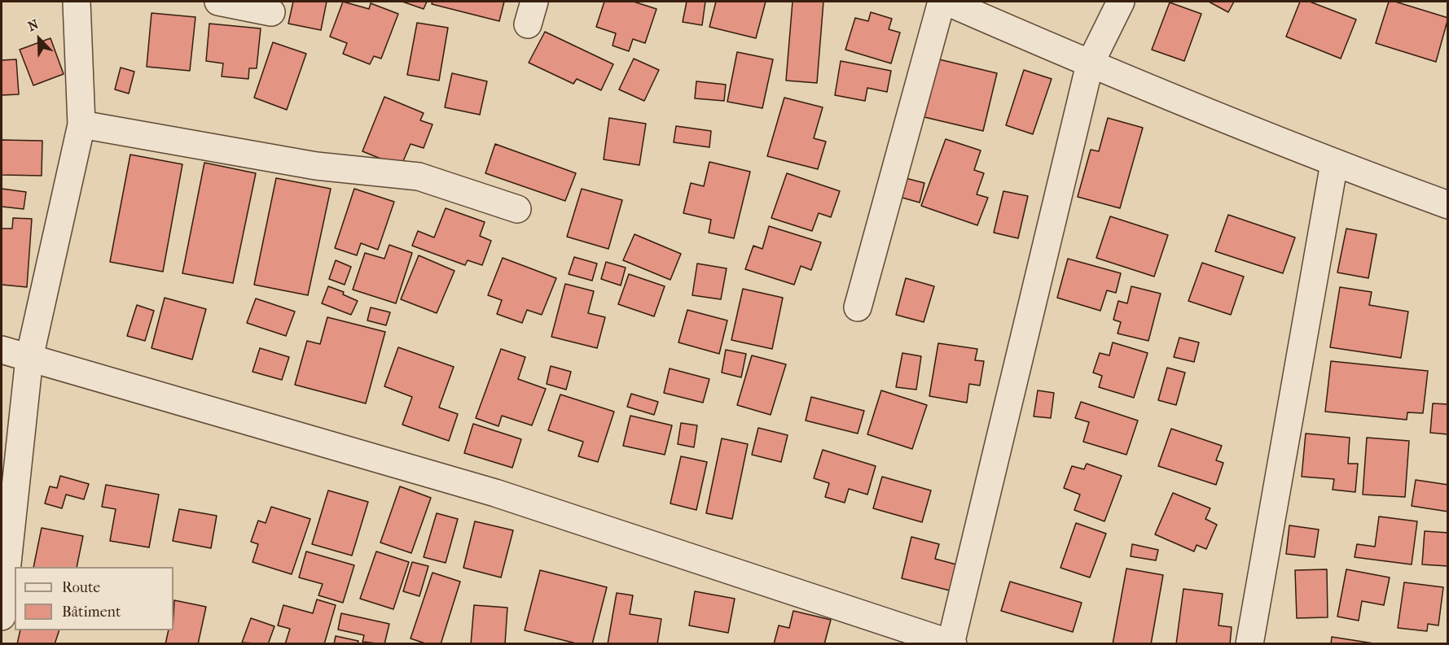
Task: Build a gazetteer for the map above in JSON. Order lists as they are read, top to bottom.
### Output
{
  "legend": ["Route", "Bâtiment"],
  "north": "top left"
}
